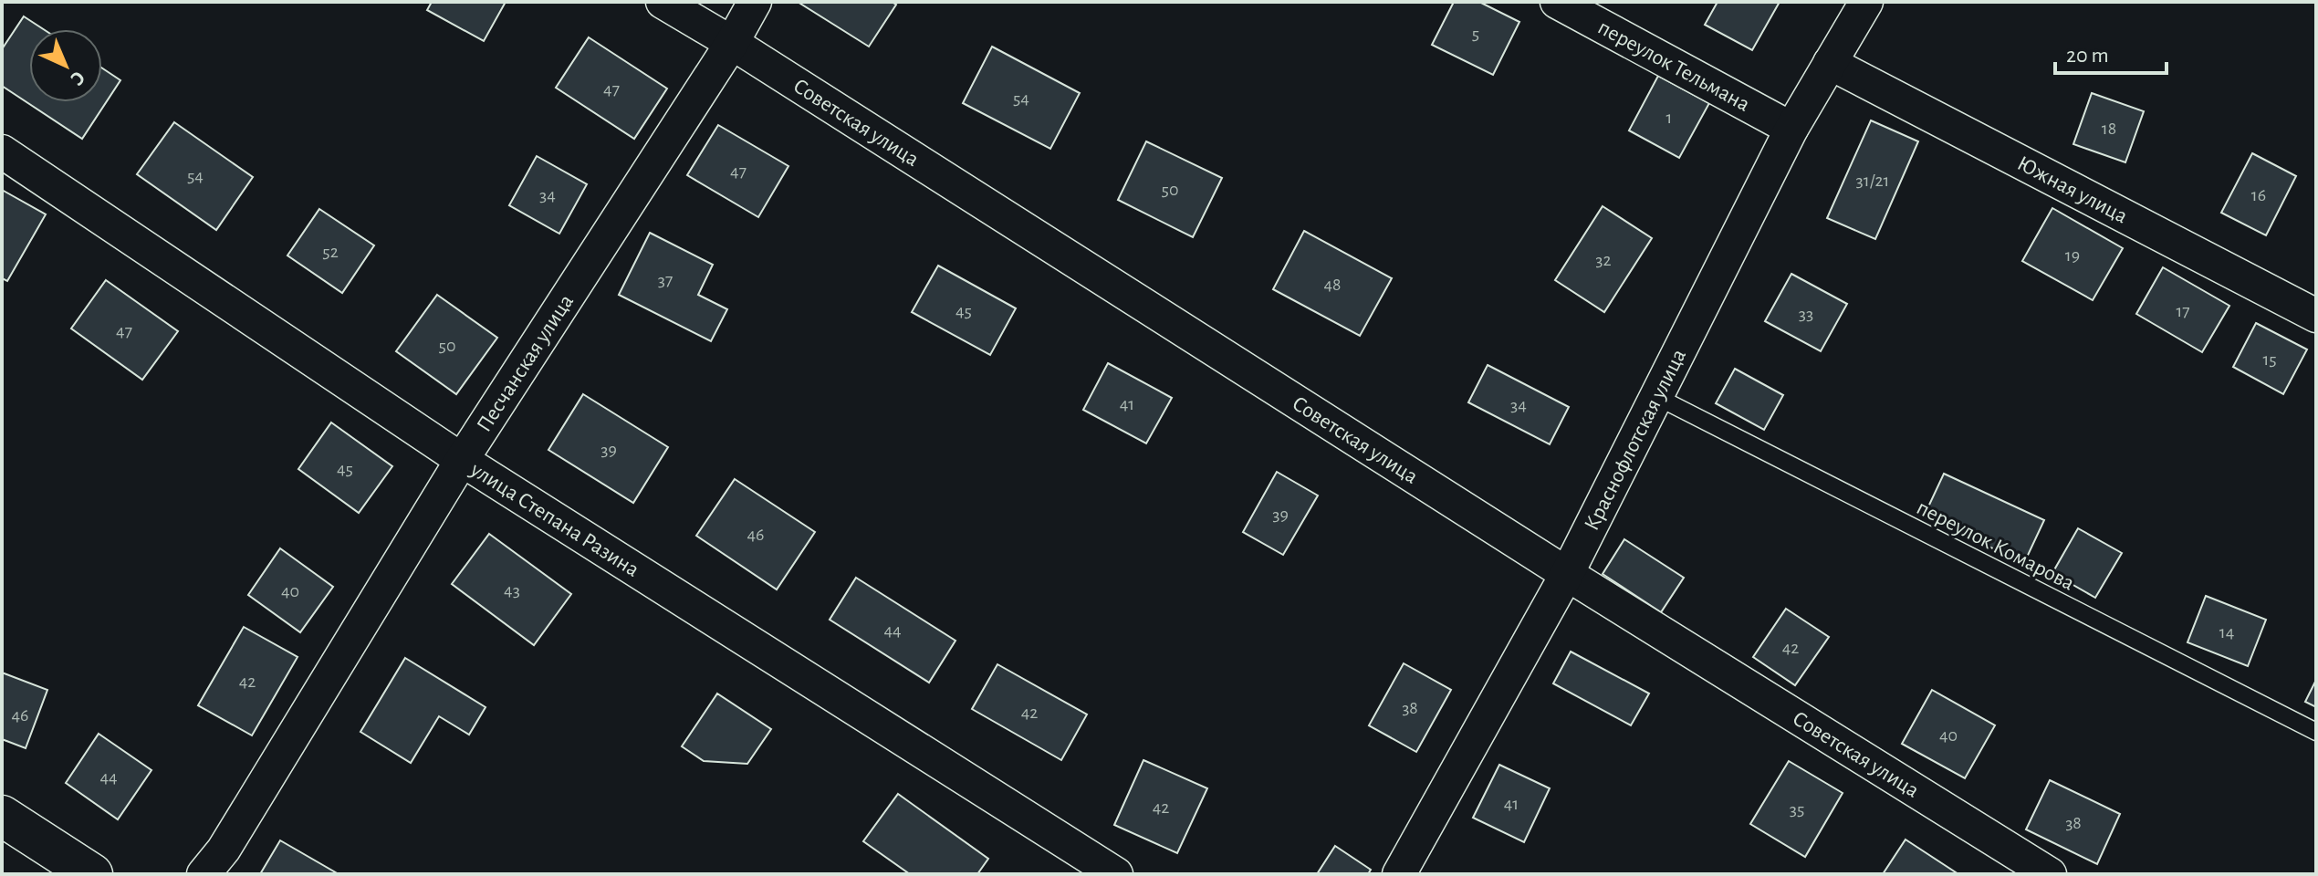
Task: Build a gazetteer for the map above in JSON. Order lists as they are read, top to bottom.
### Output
{
  "streets": {
    "street": [
      "переулок Тельмана",
      "Советская улица",
      "Южная улица",
      "Песчанская улица",
      "Краснофлотская улица",
      "улица Степана Разина"
    ],
    "lane": ["переулок Комарова"]
  },
  "crossings": [
    ["переулок Тельмана", "Краснофлотская улица"],
    ["Советская улица", "Песчанская улица"],
    ["Советская улица", "Краснофлотская улица"],
    ["Южная улица", "Краснофлотская улица"],
    ["Песчанская улица", "улица Степана Разина"],
    ["Краснофлотская улица", "переулок Комарова"]
  ],
  "house_numbers": [
    "5",
    "47",
    "54",
    "1",
    "18",
    "47",
    "54",
    "31/21",
    "50",
    "34",
    "16",
    "52",
    "19",
    "32",
    "37",
    "48",
    "45",
    "17",
    "33",
    "47",
    "50",
    "15",
    "41",
    "34",
    "39",
    "45",
    "39",
    "46",
    "43",
    "40",
    "44",
    "14",
    "42",
    "42",
    "38",
    "42",
    "46",
    "40",
    "44",
    "41",
    "42",
    "35",
    "38"
  ],
  "scale_bar": "20 m",
  "north": "bottom right"
}
